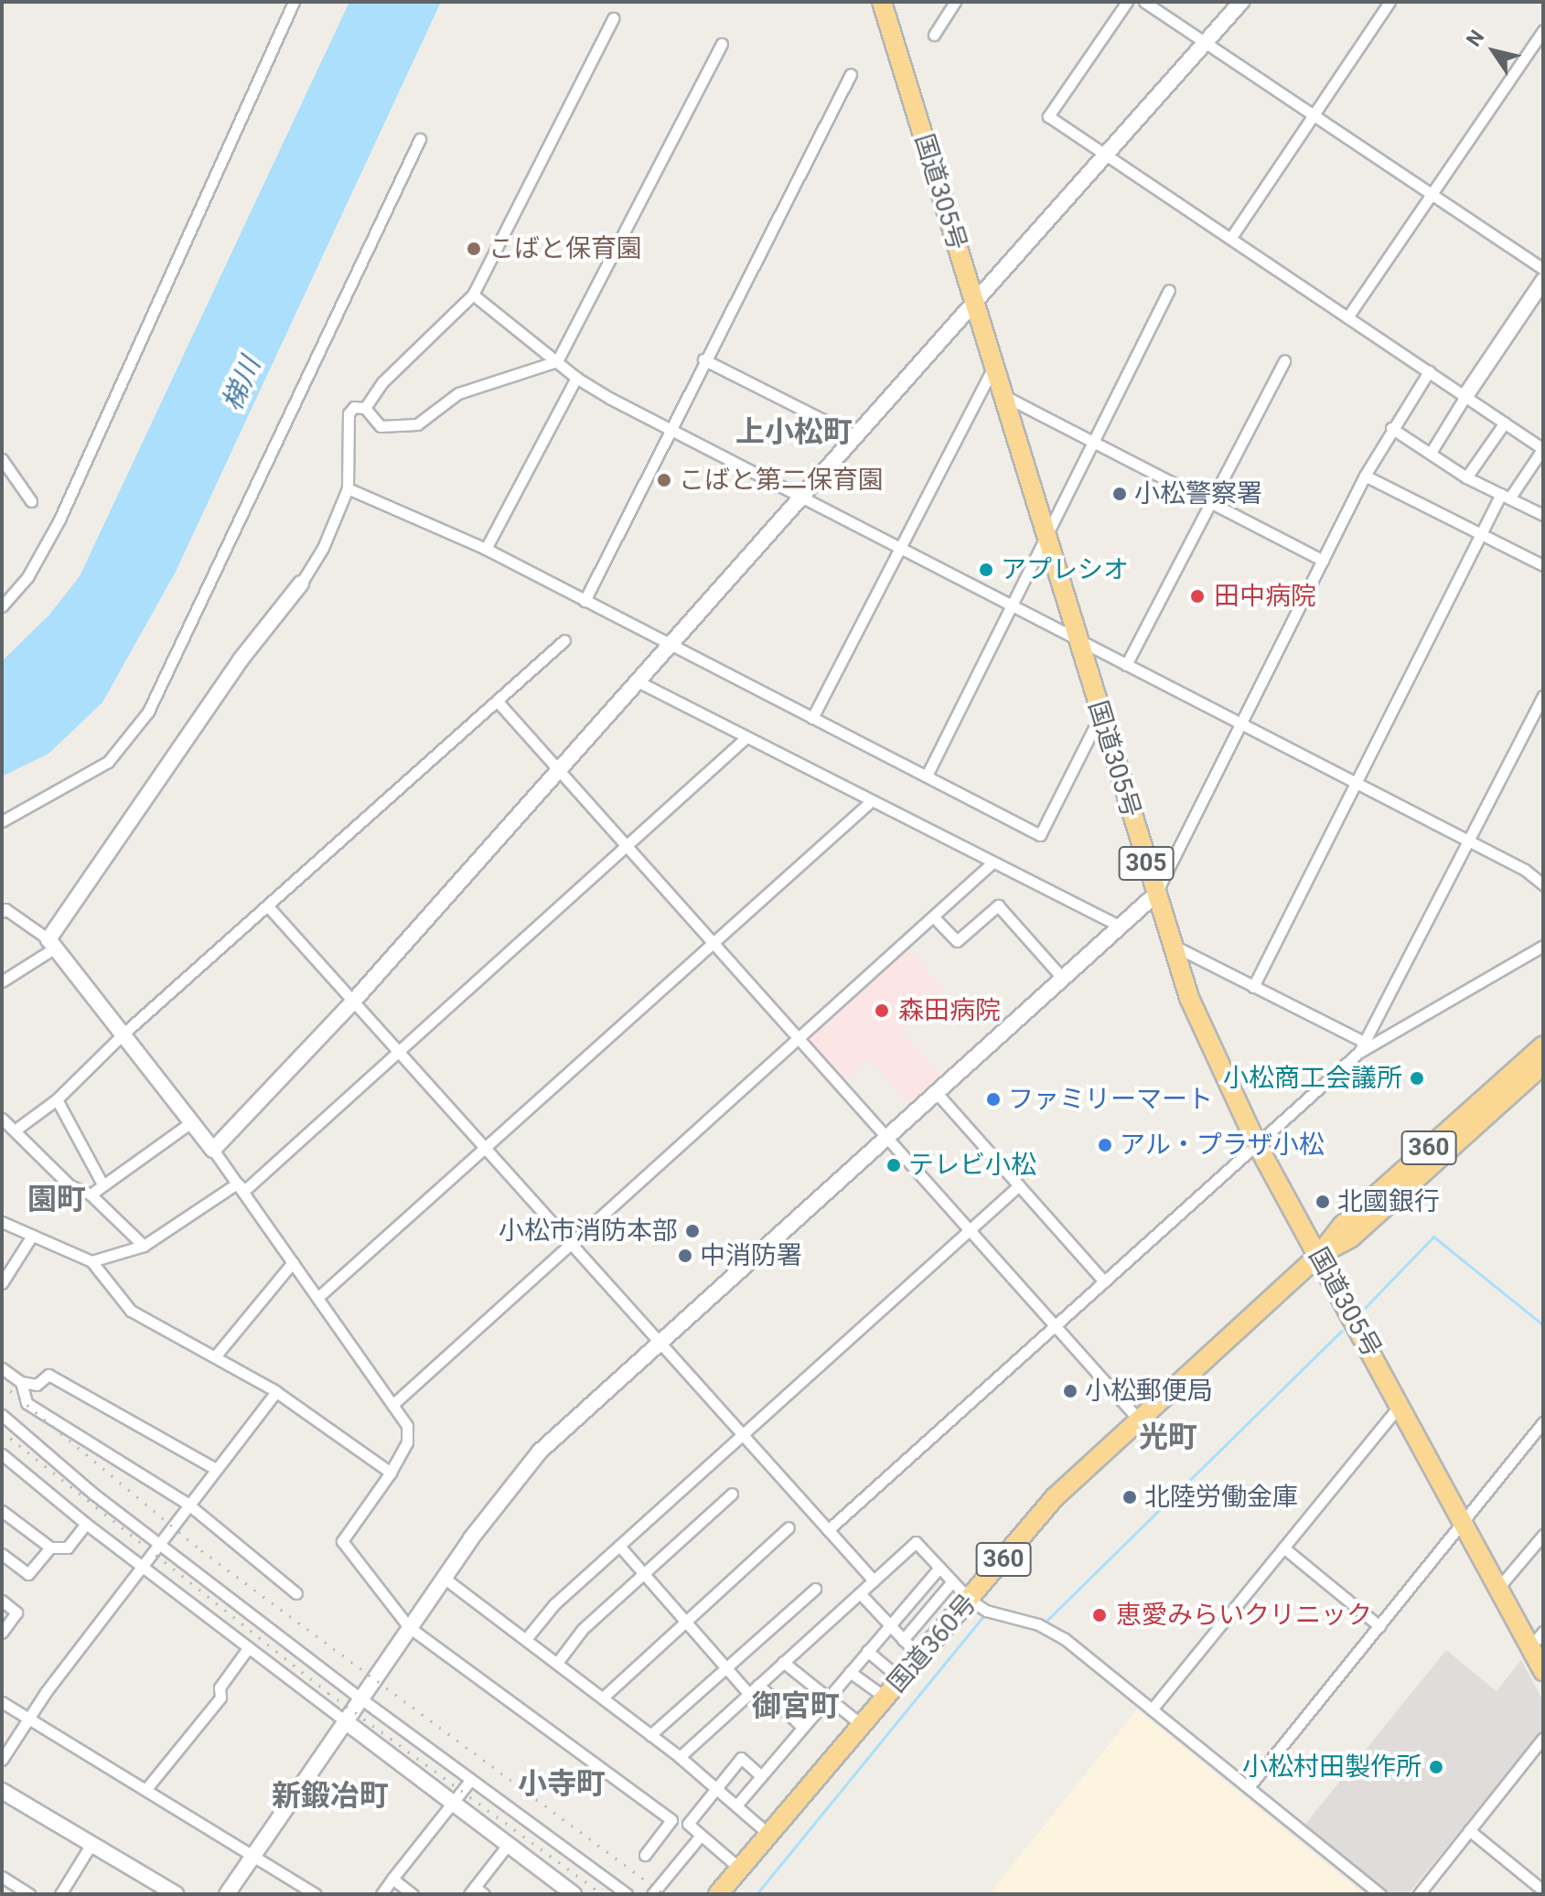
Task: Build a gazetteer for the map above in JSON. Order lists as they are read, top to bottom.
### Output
{
  "streets": {
    "highway": [
      "国道305号",
      "305",
      "360",
      "国道360号"
    ]
  },
  "crossings": [
    ["国道305号", "国道360号"]
  ],
  "districts": [
    "上小松町",
    "園町",
    "光町",
    "御宮町",
    "小寺町",
    "新鍛冶町"
  ],
  "water": ["梯川"],
  "places": [
    "こばと保育園",
    "こばと第二保育園",
    "小松警察署",
    "アプレシオ",
    "田中病院",
    "森田病院",
    "小松商工会議所",
    "ファミリーマート",
    "アル・プラザ小松",
    "テレビ小松",
    "北國銀行",
    "小松市消防本部",
    "中消防署",
    "小松郵便局",
    "北陸労働金庫",
    "恵愛みらいクリニック",
    "小松村田製作所"
  ],
  "north": "top left"
}
